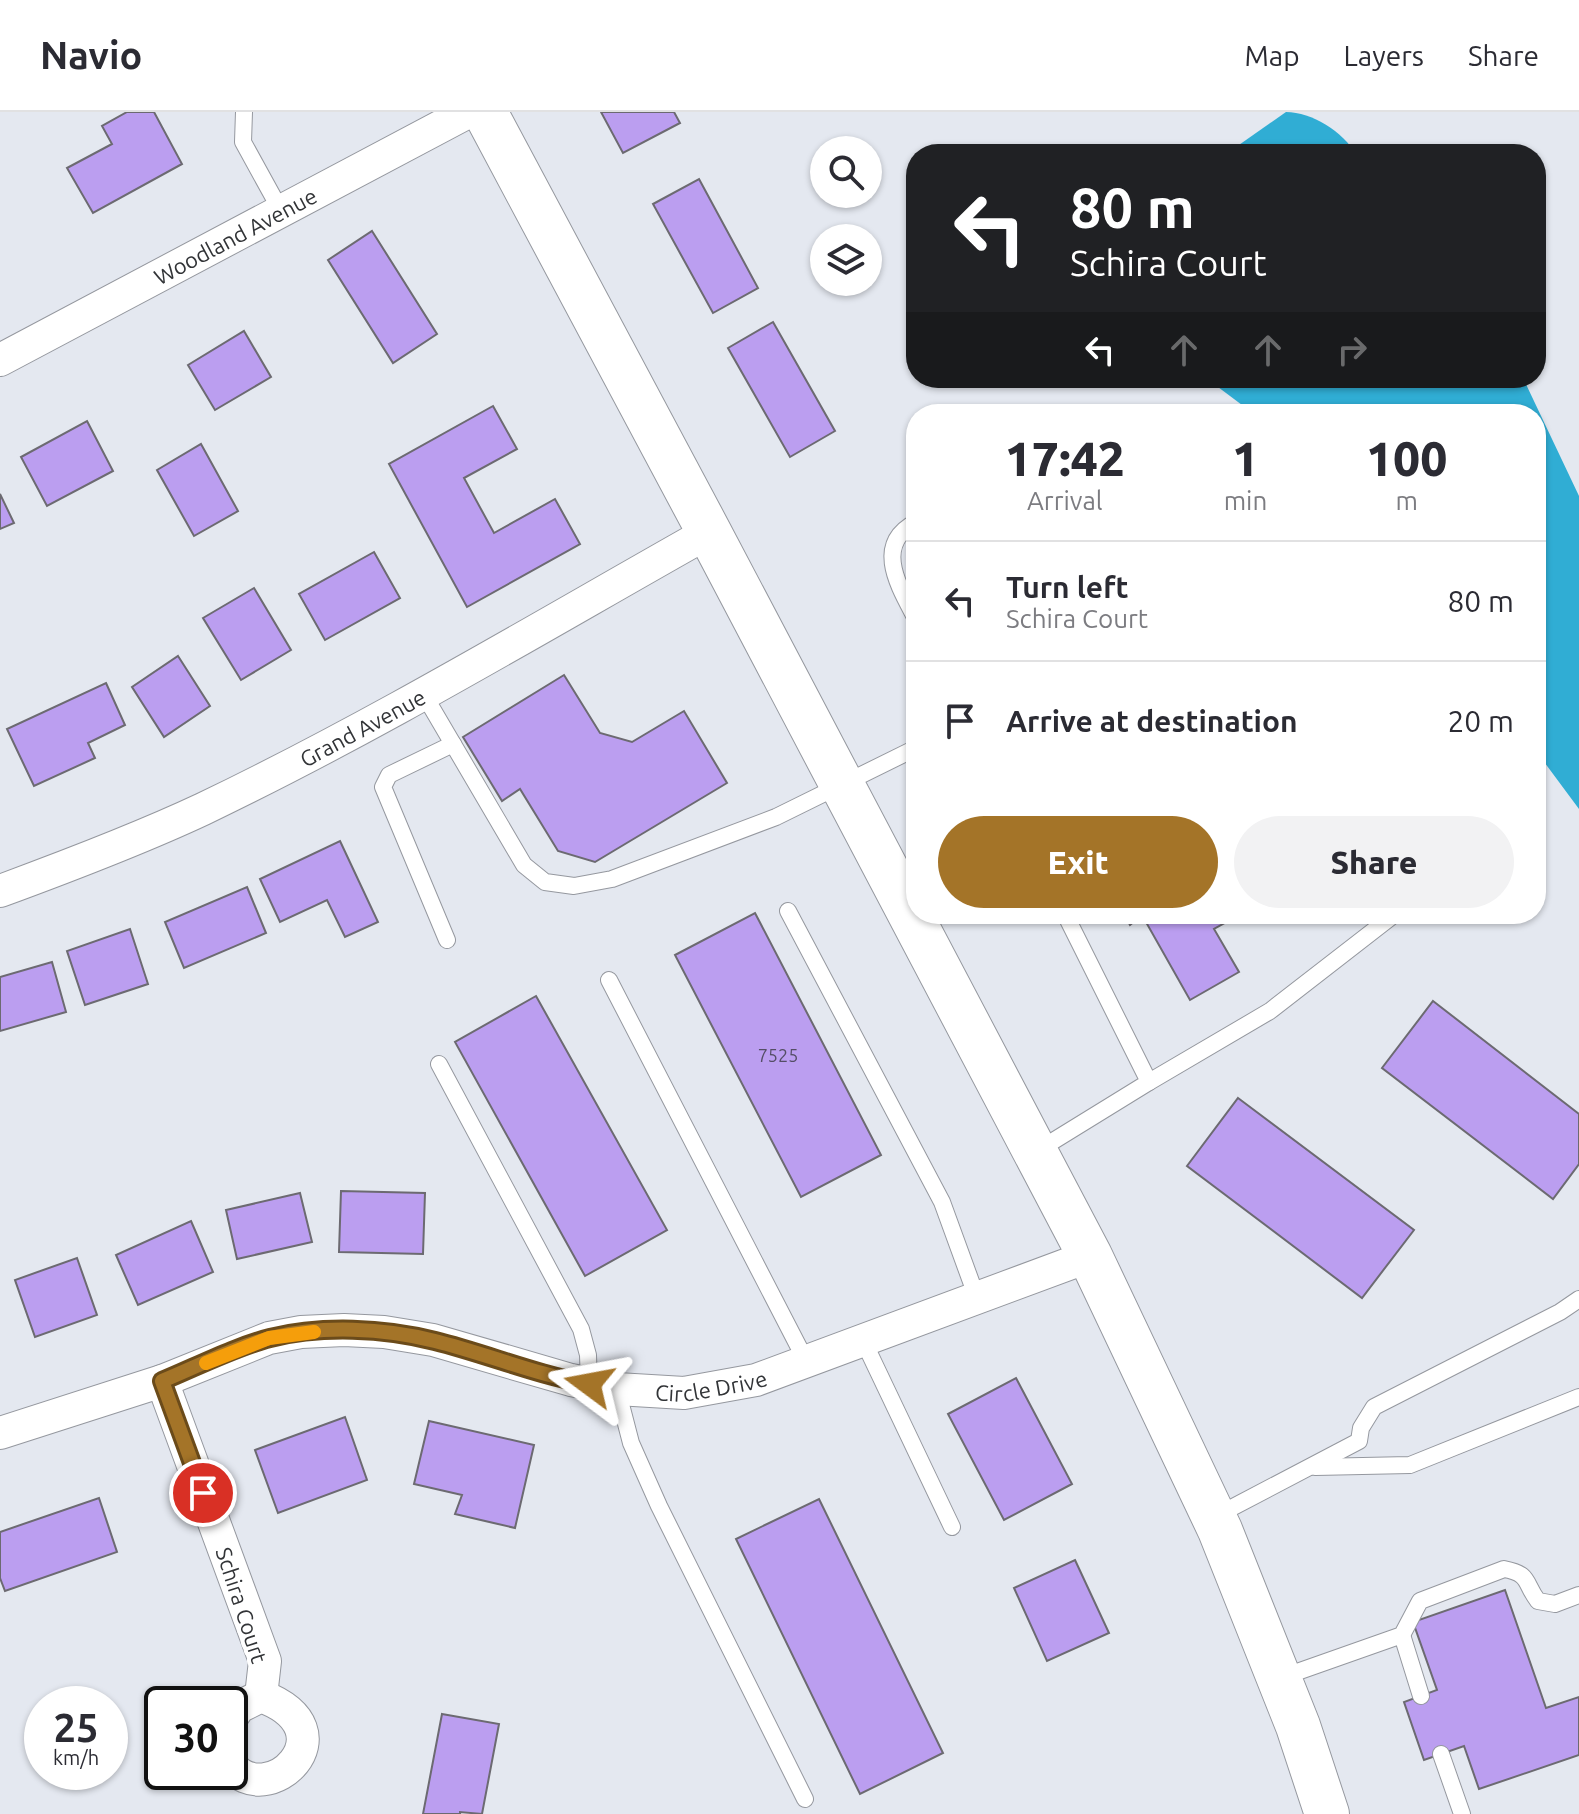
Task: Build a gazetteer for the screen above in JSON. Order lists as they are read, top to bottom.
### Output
{
  "streets": {
    "street": [
      "Woodland Avenue",
      "Grand Avenue",
      "Circle Drive",
      "Schira Court"
    ]
  },
  "crossings": [
    ["Circle Drive", "Schira Court"]
  ],
  "house_numbers": ["7525"],
  "page": {
    "header": "Navio",
    "nav": ["Map", "Layers", "Share"],
    "turn": ["80 m", "Schira Court"],
    "eta": [
      "17:42",
      "Arrival",
      "1",
      "min",
      "100",
      "m"
    ],
    "list": [
      {
        "name": "Turn left",
        "note": "Schira Court",
        "value": "80 m"
      },
      {
        "name": "Arrive at destination",
        "value": "20 m"
      }
    ],
    "buttons": ["Exit", "Share"],
    "speed": "25 km/h",
    "limit": "30"
  }
}
